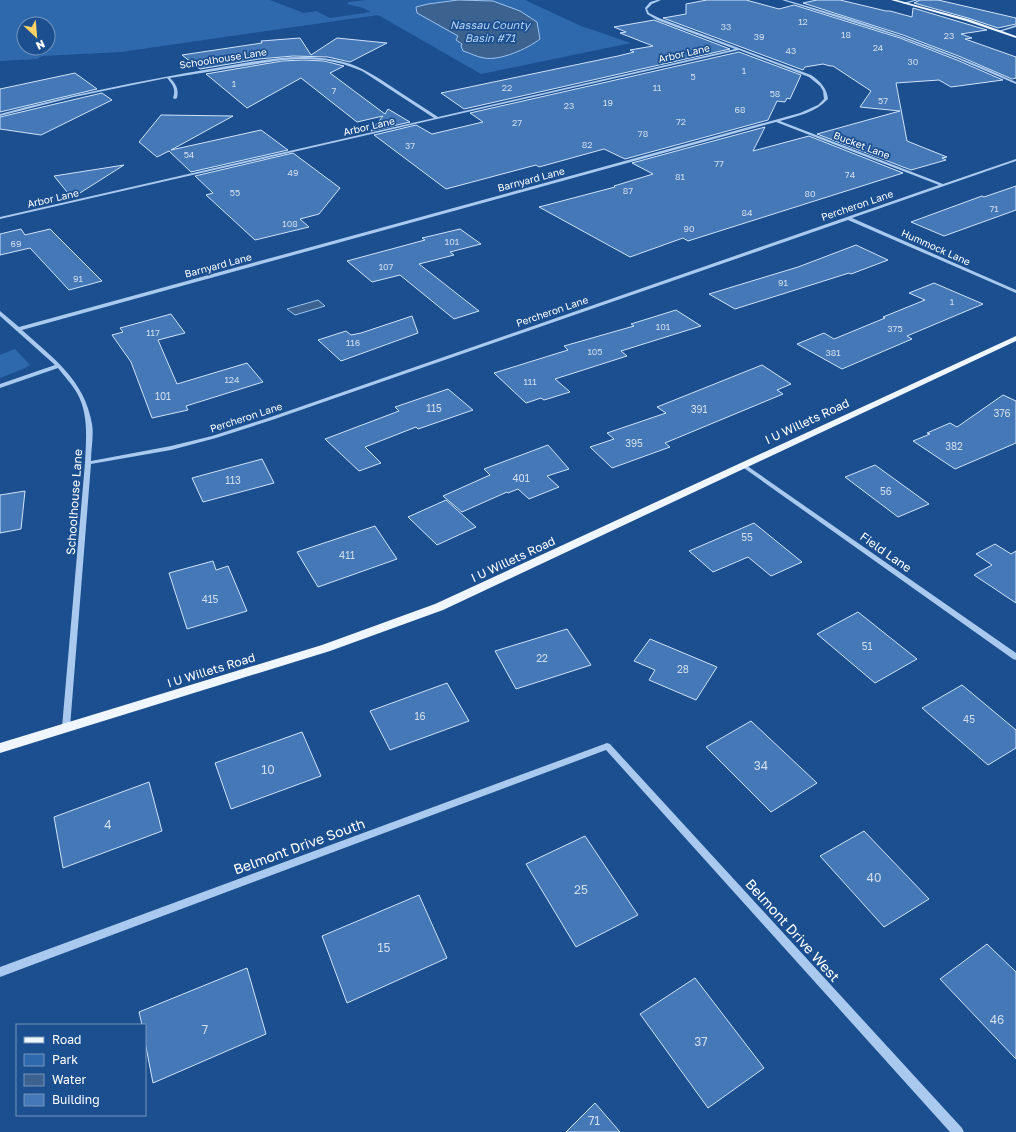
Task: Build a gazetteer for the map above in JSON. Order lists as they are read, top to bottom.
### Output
{
  "streets": {
    "main road": ["I U Willets Road"],
    "street": [
      "Arbor Lane",
      "Schoolhouse Lane",
      "Bucket Lane",
      "Barnyard Lane",
      "Percheron Lane",
      "Hummock Lane",
      "Field Lane",
      "Belmont Drive South",
      "Belmont Drive West"
    ]
  },
  "crossings": [
    ["Arbor Lane", "Schoolhouse Lane"],
    ["Arbor Lane", "Barnyard Lane"],
    ["Schoolhouse Lane", "Barnyard Lane"],
    ["Schoolhouse Lane", "Percheron Lane"],
    ["Schoolhouse Lane", "I U Willets Road"],
    ["Bucket Lane", "Barnyard Lane"],
    ["Bucket Lane", "Percheron Lane"],
    ["Percheron Lane", "Hummock Lane"],
    ["I U Willets Road", "Field Lane"],
    ["Belmont Drive South", "Belmont Drive West"]
  ],
  "water": ["Nassau County Basin #71"],
  "house_numbers": [
    "12",
    "33",
    "18",
    "23",
    "39",
    "24",
    "43",
    "30",
    "1",
    "5",
    "1",
    "22",
    "11",
    "7",
    "58",
    "57",
    "19",
    "23",
    "68",
    "72",
    "27",
    "78",
    "82",
    "37",
    "54",
    "77",
    "49",
    "74",
    "81",
    "87",
    "55",
    "80",
    "71",
    "84",
    "108",
    "90",
    "101",
    "69",
    "107",
    "91",
    "91",
    "1",
    "101",
    "375",
    "117",
    "116",
    "105",
    "381",
    "124",
    "111",
    "101",
    "115",
    "391",
    "376",
    "395",
    "382",
    "401",
    "113",
    "56",
    "55",
    "411",
    "415",
    "51",
    "22",
    "28",
    "16",
    "45",
    "34",
    "10",
    "4",
    "40",
    "25",
    "15",
    "46",
    "7",
    "37",
    "71"
  ],
  "legend": [
    "Road",
    "Park",
    "Water",
    "Building"
  ],
  "north": "bottom right"
}
